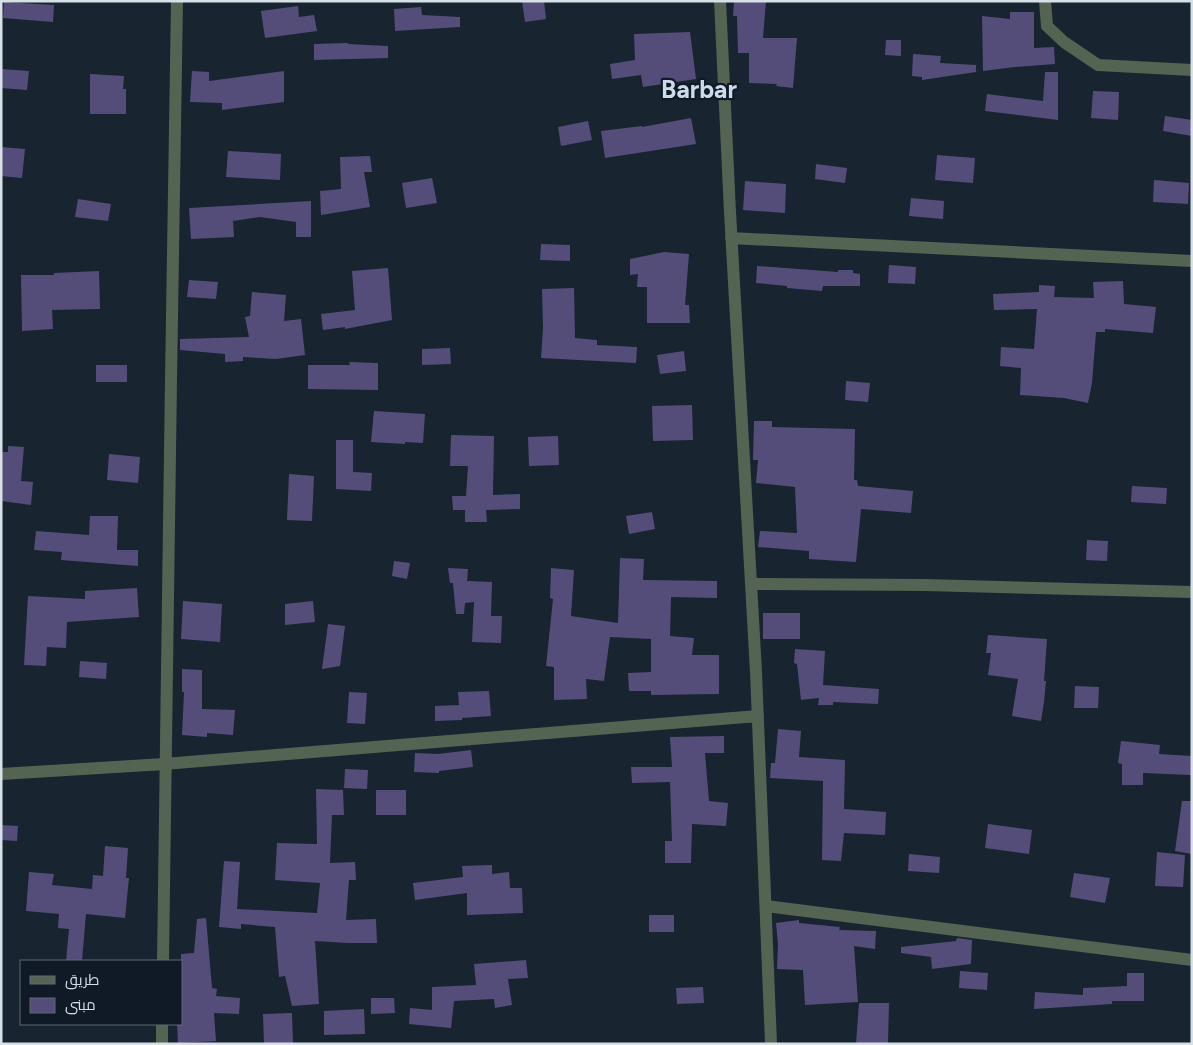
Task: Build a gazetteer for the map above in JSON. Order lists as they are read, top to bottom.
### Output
{
  "districts": ["Barbar"],
  "legend": ["طريق", "مبنى"]
}
